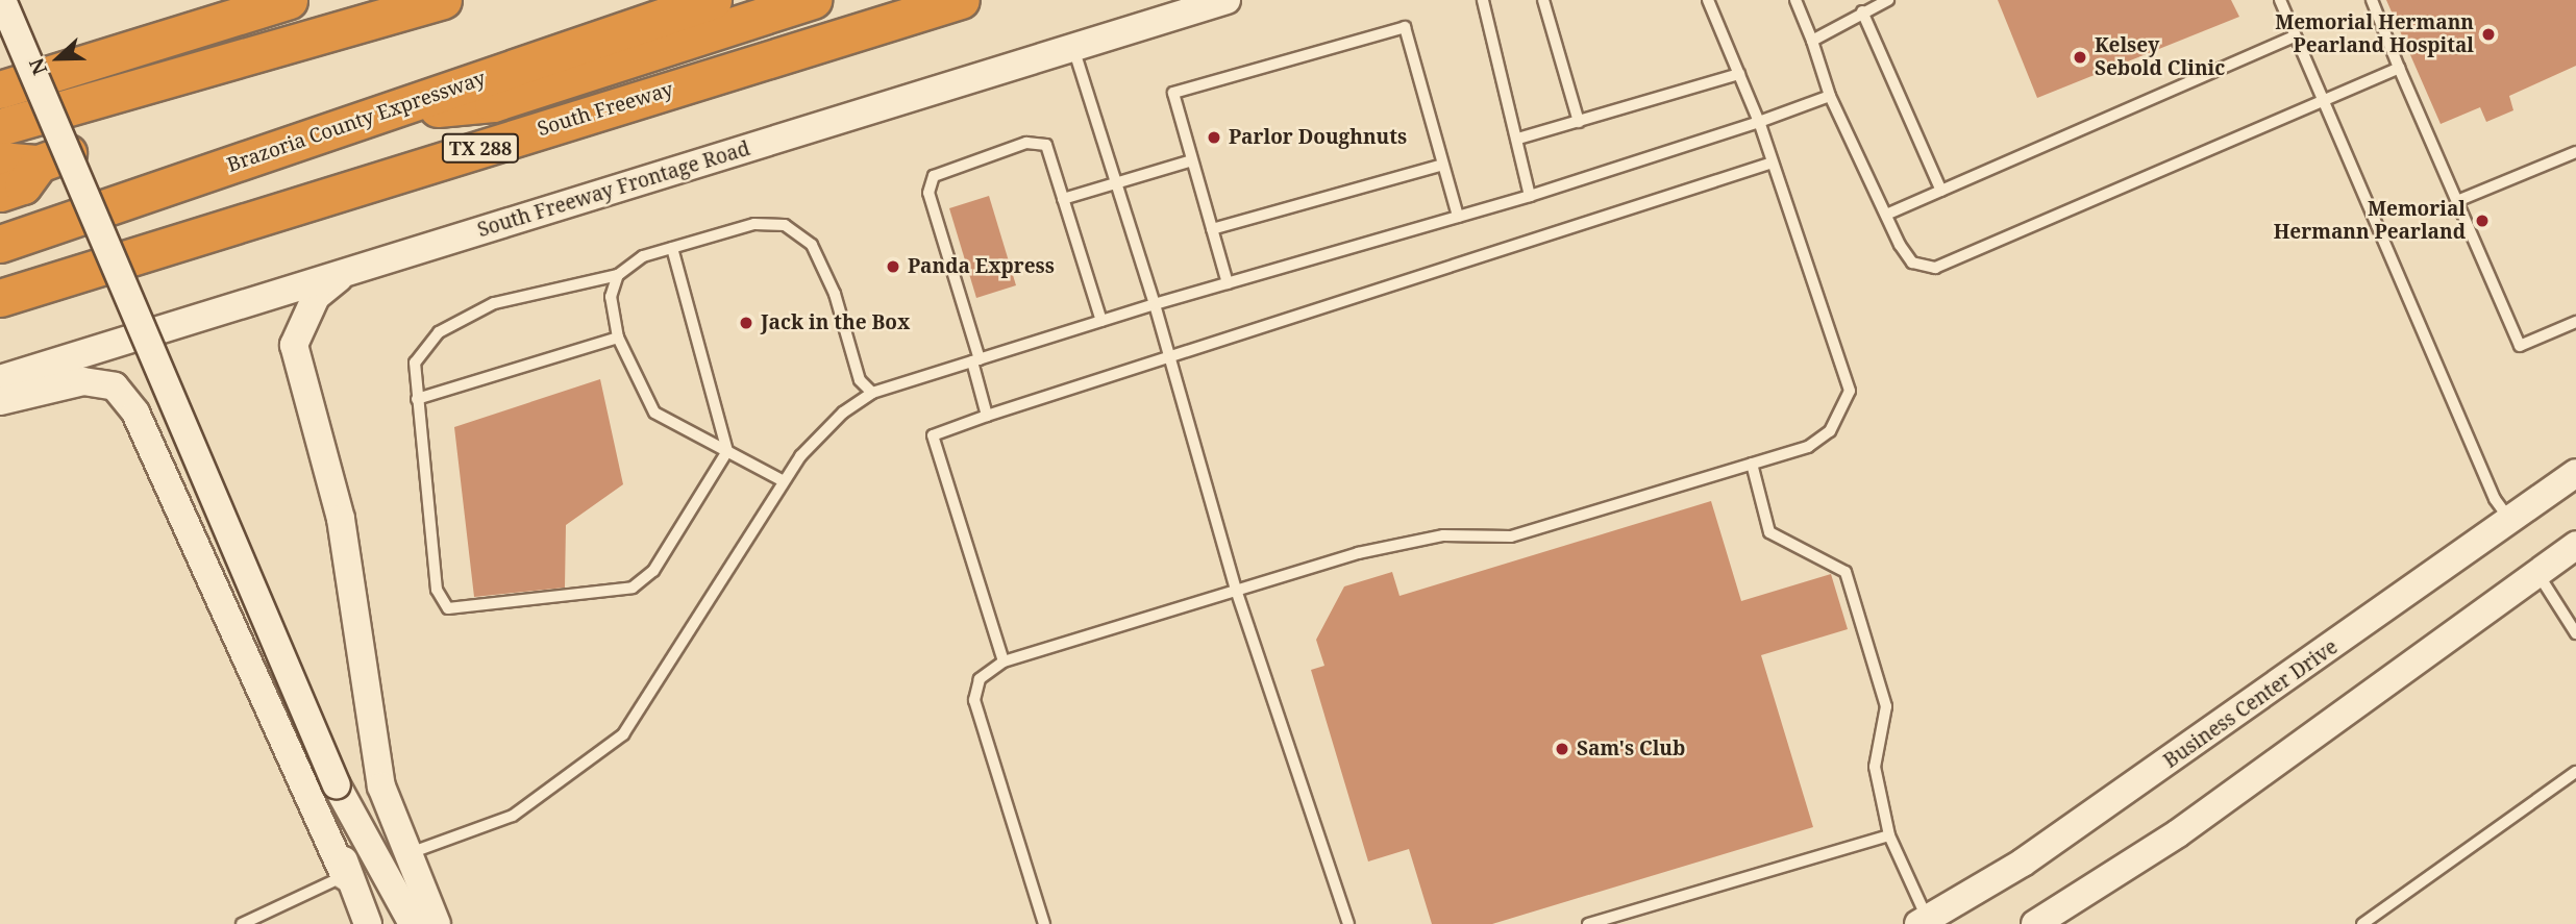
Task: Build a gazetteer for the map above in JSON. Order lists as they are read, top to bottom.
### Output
{
  "streets": {
    "highway": ["South Freeway", "Brazoria County Expressway", "TX 288"],
    "street": ["South Freeway Frontage Road", "Business Center Drive"]
  },
  "places": [
    "Memorial Hermann Pearland Hospital",
    "Kelsey Sebold Clinic",
    "Parlor Doughnuts",
    "Memorial Hermann Pearland",
    "Panda Express",
    "Jack in the Box",
    "Sam's Club"
  ],
  "north": "left"
}
